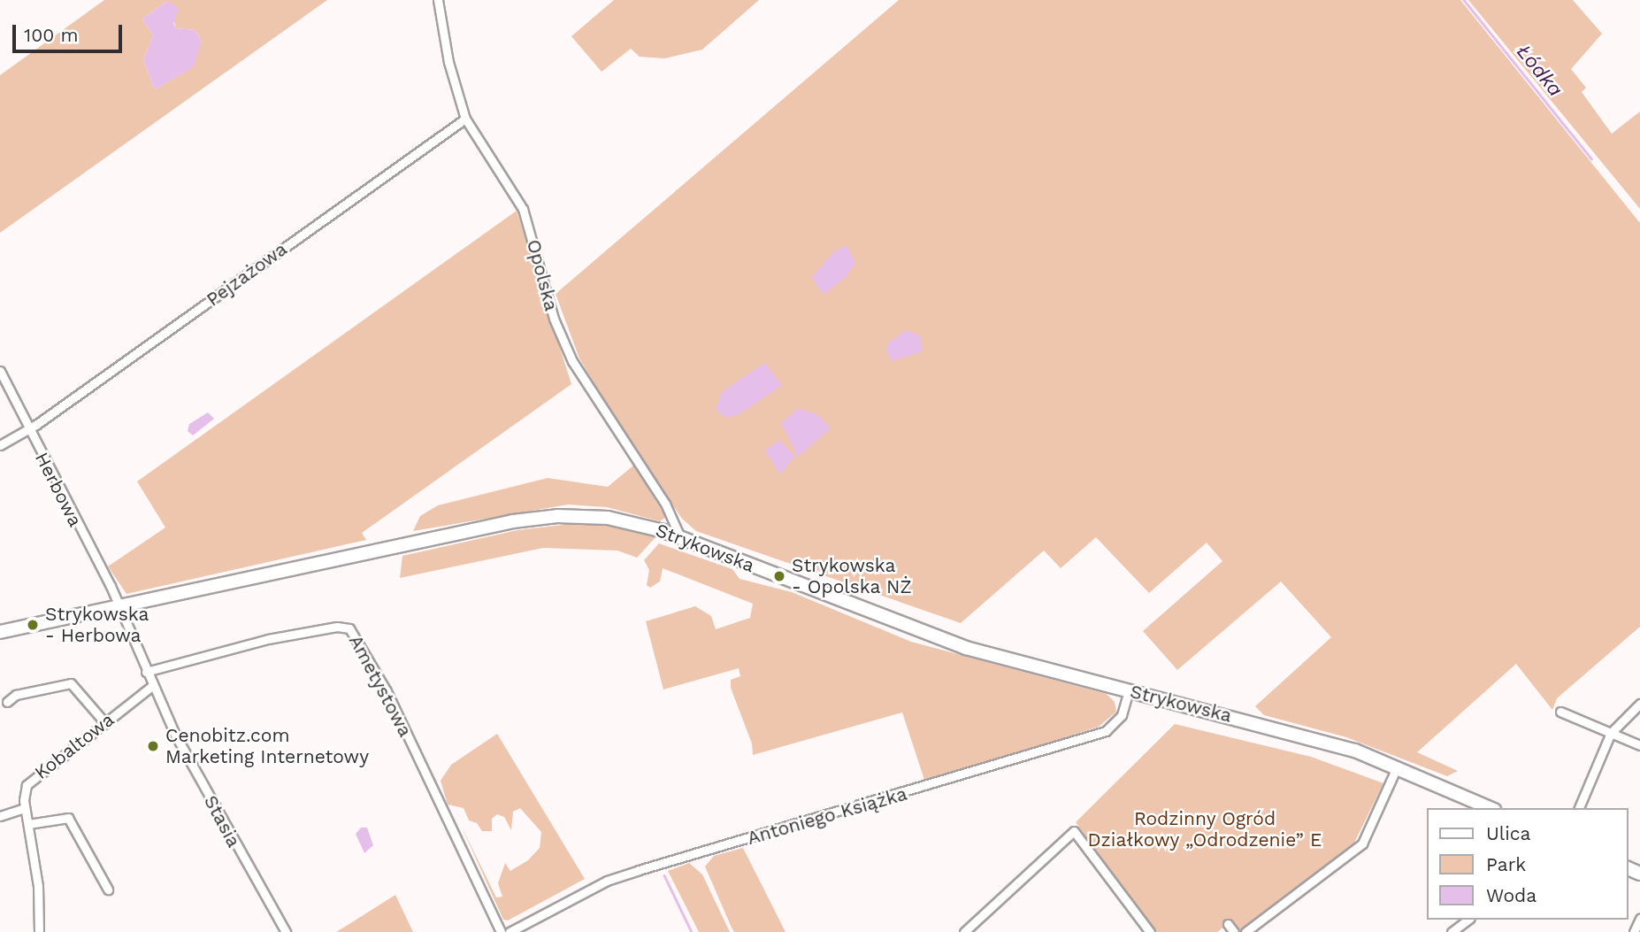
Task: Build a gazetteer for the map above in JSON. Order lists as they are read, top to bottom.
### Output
{
  "streets": {
    "main road": ["Strykowska"],
    "street": [
      "Pejzażowa",
      "Opolska",
      "Herbowa",
      "Ametystowa",
      "Kobaltowa",
      "Antoniego Książka",
      "Stasia"
    ]
  },
  "crossings": [
    ["Pejzażowa", "Opolska"],
    ["Pejzażowa", "Herbowa"],
    ["Opolska", "Strykowska"],
    ["Herbowa", "Strykowska"],
    ["Herbowa", "Stasia"],
    ["Strykowska", "Antoniego Książka"],
    ["Strykowska", "Stasia"],
    ["Ametystowa", "Stasia"],
    ["Kobaltowa", "Stasia"]
  ],
  "water": ["Łódka"],
  "parks": ["Rodzinny Ogród Działkowy „Odrodzenie” E"],
  "places": ["Strykowska - Opolska NŻ", "Strykowska - Herbowa", "Cenobitz.com Marketing Internetowy"],
  "legend": ["Ulica", "Park", "Woda"],
  "scale_bar": "100 m"
}
